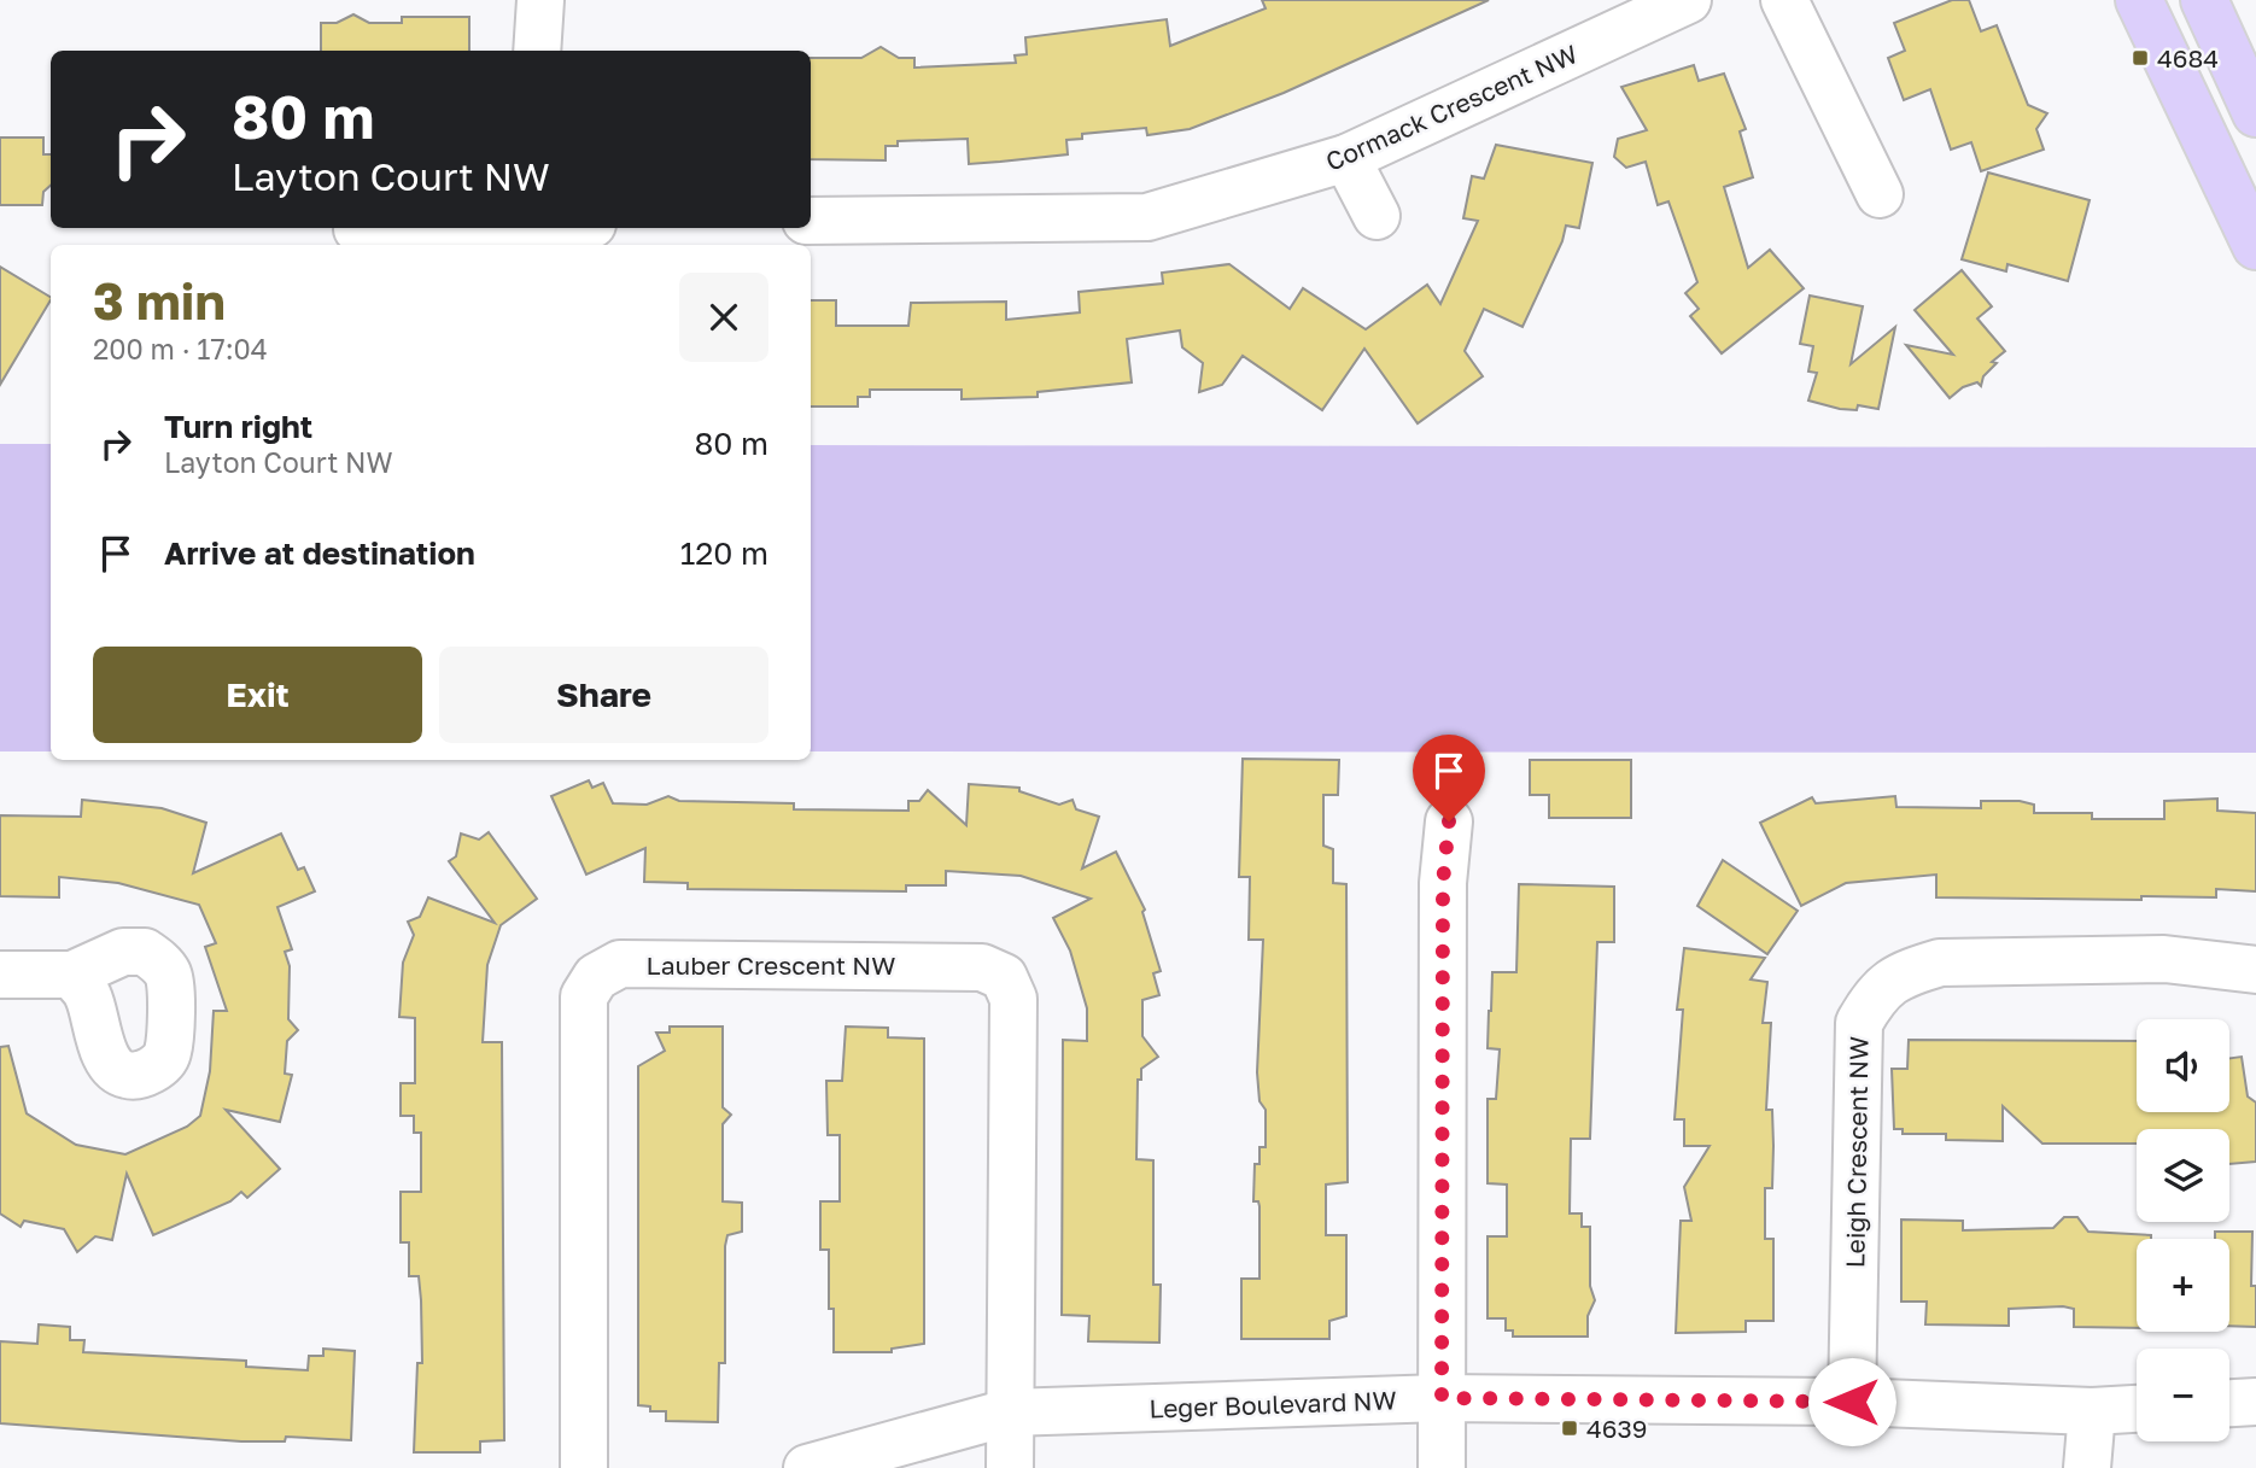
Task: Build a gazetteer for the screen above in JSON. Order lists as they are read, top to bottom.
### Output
{
  "streets": {
    "street": [
      "Cormack Crescent NW",
      "Lauber Crescent NW",
      "Leigh Crescent NW",
      "Leger Boulevard NW"
    ]
  },
  "crossings": [
    ["Lauber Crescent NW", "Leger Boulevard NW"],
    ["Leigh Crescent NW", "Leger Boulevard NW"]
  ],
  "places": {
    "transit": ["4684", "4639"]
  },
  "page": {
    "turn": ["80 m", "Layton Court NW"],
    "heading": ["3 min", "200 m · 17:04"],
    "list": [
      {
        "name": "Turn right",
        "note": "Layton Court NW",
        "value": "80 m"
      },
      {
        "name": "Arrive at destination",
        "value": "120 m"
      }
    ],
    "buttons": ["Exit", "Share"],
    "map_buttons": ["+", "−"]
  }
}
